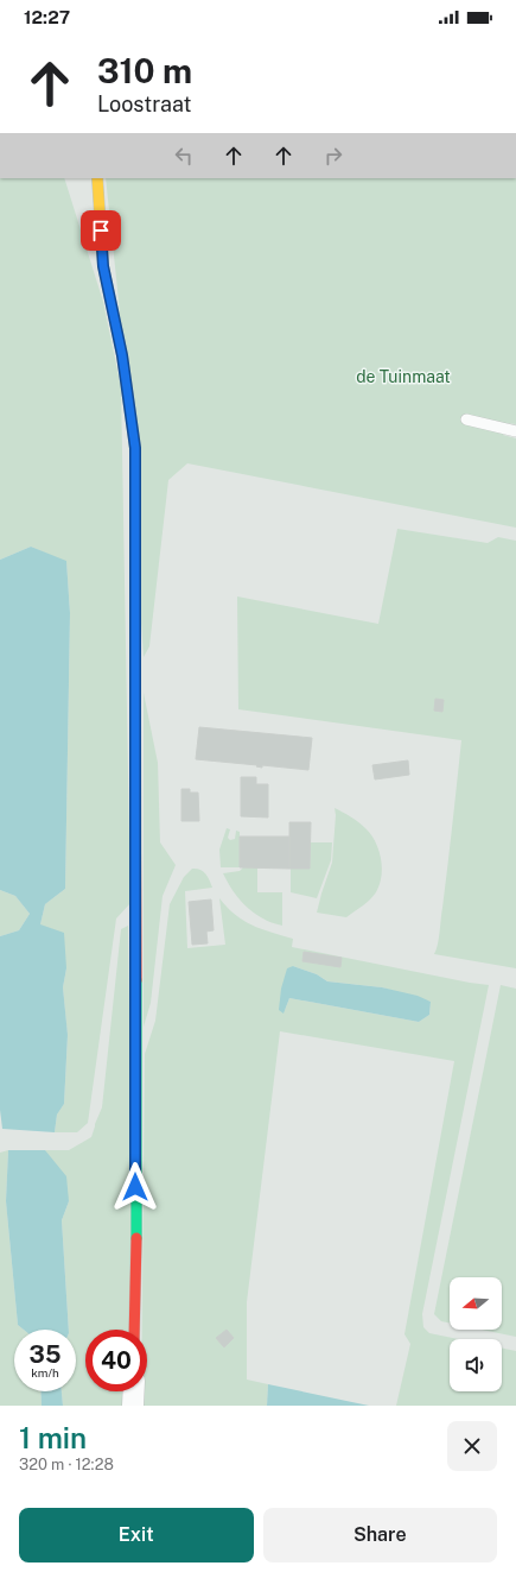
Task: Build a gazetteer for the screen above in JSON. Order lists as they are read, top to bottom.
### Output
{
  "parks": ["de Tuinmaat"],
  "north": "left",
  "page": {
    "status": "12:27",
    "turn": ["310 m", "Loostraat"],
    "speed": "35 km/h",
    "limit": "40",
    "heading": ["1 min", "320 m · 12:28"],
    "buttons": ["Exit", "Share"]
  }
}
